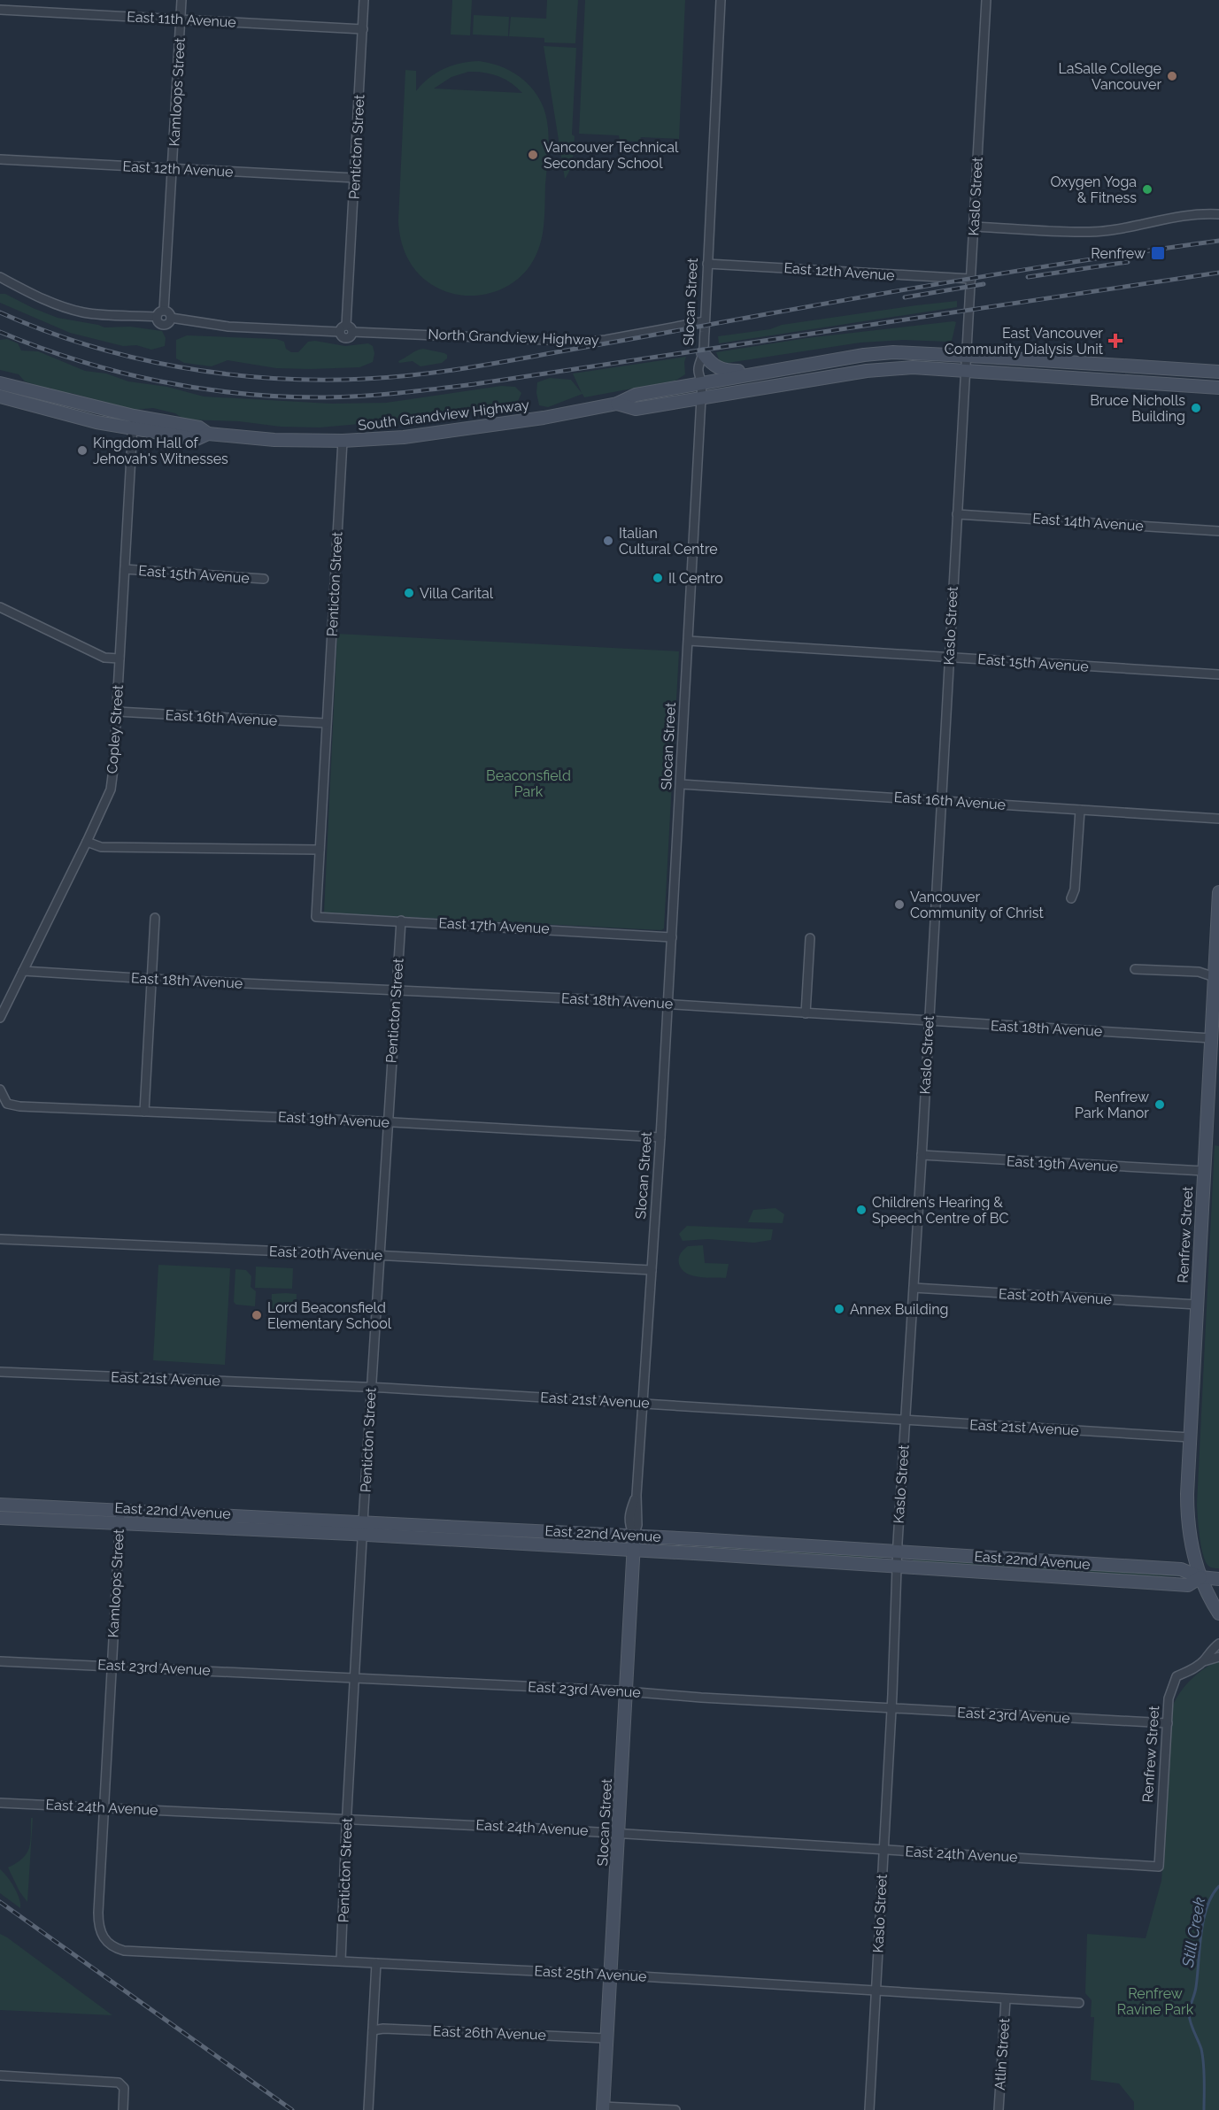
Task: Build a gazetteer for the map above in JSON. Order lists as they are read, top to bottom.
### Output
{
  "streets": {
    "street": [
      "East 11th Avenue",
      "Kamloops Street",
      "Penticton Street",
      "East 12th Avenue",
      "Kaslo Street",
      "Slocan Street",
      "North Grandview Highway",
      "South Grandview Highway",
      "East 14th Avenue",
      "East 15th Avenue",
      "East 16th Avenue",
      "Copley Street",
      "East 17th Avenue",
      "East 18th Avenue",
      "East 19th Avenue",
      "Renfrew Street",
      "East 20th Avenue",
      "East 21st Avenue",
      "East 22nd Avenue",
      "East 23rd Avenue",
      "East 24th Avenue",
      "East 25th Avenue",
      "East 26th Avenue",
      "Atlin Street"
    ]
  },
  "crossings": [
    ["East 11th Avenue", "Kamloops Street"],
    ["East 11th Avenue", "Penticton Street"],
    ["Kamloops Street", "East 12th Avenue"],
    ["Kamloops Street", "North Grandview Highway"],
    ["Kamloops Street", "East 22nd Avenue"],
    ["Kamloops Street", "East 23rd Avenue"],
    ["Kamloops Street", "East 24th Avenue"],
    ["Kamloops Street", "East 25th Avenue"],
    ["Penticton Street", "East 12th Avenue"],
    ["Penticton Street", "North Grandview Highway"],
    ["Penticton Street", "South Grandview Highway"],
    ["Penticton Street", "East 16th Avenue"],
    ["Penticton Street", "East 17th Avenue"],
    ["Penticton Street", "East 18th Avenue"],
    ["Penticton Street", "East 19th Avenue"],
    ["Penticton Street", "East 20th Avenue"],
    ["Penticton Street", "East 21st Avenue"],
    ["Penticton Street", "East 22nd Avenue"],
    ["Penticton Street", "East 23rd Avenue"],
    ["Penticton Street", "East 24th Avenue"],
    ["Penticton Street", "East 25th Avenue"],
    ["East 12th Avenue", "Kaslo Street"],
    ["East 12th Avenue", "Slocan Street"],
    ["Kaslo Street", "South Grandview Highway"],
    ["Kaslo Street", "East 14th Avenue"],
    ["Kaslo Street", "East 15th Avenue"],
    ["Kaslo Street", "East 16th Avenue"],
    ["Kaslo Street", "East 18th Avenue"],
    ["Kaslo Street", "East 19th Avenue"],
    ["Kaslo Street", "East 20th Avenue"],
    ["Kaslo Street", "East 21st Avenue"],
    ["Kaslo Street", "East 22nd Avenue"],
    ["Kaslo Street", "East 23rd Avenue"],
    ["Kaslo Street", "East 24th Avenue"],
    ["Kaslo Street", "East 25th Avenue"],
    ["Slocan Street", "North Grandview Highway"],
    ["Slocan Street", "South Grandview Highway"],
    ["Slocan Street", "East 15th Avenue"],
    ["Slocan Street", "East 16th Avenue"],
    ["Slocan Street", "East 17th Avenue"],
    ["Slocan Street", "East 18th Avenue"],
    ["Slocan Street", "East 19th Avenue"],
    ["Slocan Street", "East 20th Avenue"],
    ["Slocan Street", "East 21st Avenue"],
    ["Slocan Street", "East 22nd Avenue"],
    ["Slocan Street", "East 23rd Avenue"],
    ["Slocan Street", "East 24th Avenue"],
    ["Slocan Street", "East 25th Avenue"],
    ["Slocan Street", "East 26th Avenue"],
    ["South Grandview Highway", "Copley Street"],
    ["East 15th Avenue", "Copley Street"],
    ["East 16th Avenue", "Copley Street"],
    ["Copley Street", "East 18th Avenue"],
    ["East 18th Avenue", "Renfrew Street"],
    ["East 19th Avenue", "Renfrew Street"],
    ["Renfrew Street", "East 20th Avenue"],
    ["Renfrew Street", "East 21st Avenue"],
    ["Renfrew Street", "East 22nd Avenue"],
    ["Renfrew Street", "East 23rd Avenue"],
    ["Renfrew Street", "East 24th Avenue"],
    ["East 25th Avenue", "Atlin Street"]
  ],
  "water": ["Still Creek"],
  "parks": ["Beaconsfield Park", "Renfrew Ravine Park"],
  "places": {
    "other": [
      "LaSalle College Vancouver",
      "Vancouver Technical Secondary School",
      "Oxygen Yoga & Fitness",
      "Bruce Nicholls Building",
      "Kingdom Hall of Jehovah's Witnesses",
      "Italian Cultural Centre",
      "Il Centro",
      "Villa Carital",
      "Vancouver Community of Christ",
      "Renfrew Park Manor",
      "Children’s Hearing & Speech Centre of BC",
      "Annex Building",
      "Lord Beaconsfield Elementary School"
    ],
    "transit": ["Renfrew"],
    "health": ["East Vancouver Community Dialysis Unit"]
  }
}
